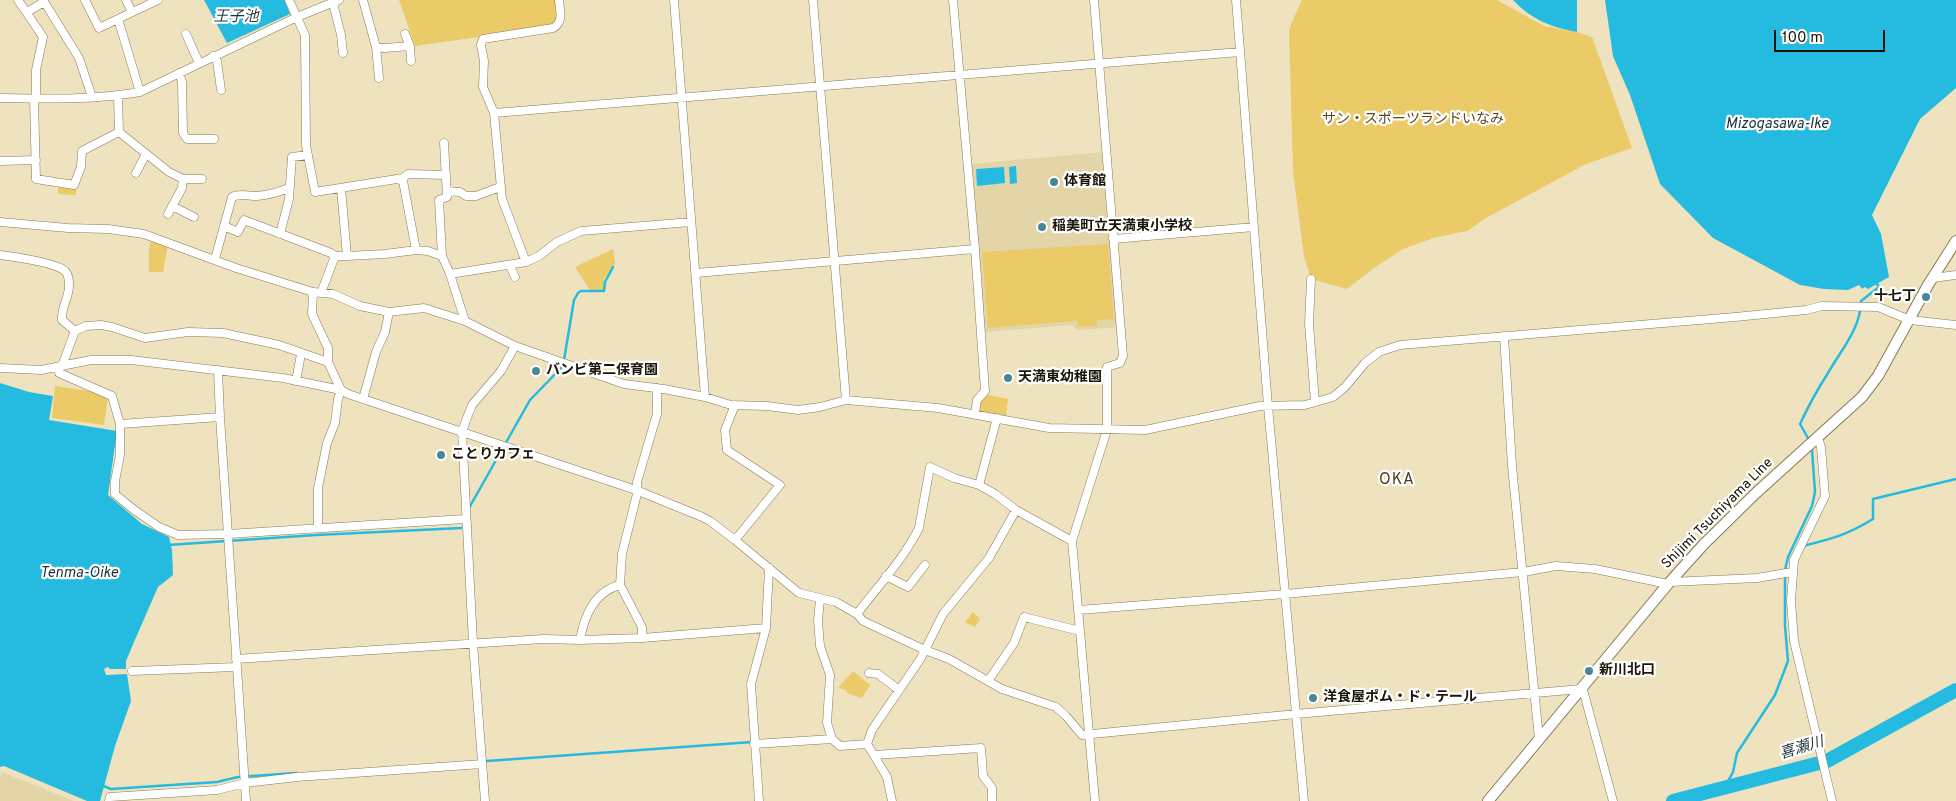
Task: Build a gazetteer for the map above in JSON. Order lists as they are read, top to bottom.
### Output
{
  "streets": {
    "main road": ["Shijimi Tsuchiyama Line"]
  },
  "districts": ["OKA"],
  "water": [
    "王子池",
    "Mizogasawa-Ike",
    "Tenma-Oike",
    "喜瀬川"
  ],
  "parks": ["サン・スポーツランドいなみ"],
  "places": [
    "体育館",
    "稲美町立天満東小学校",
    "十七丁",
    "バンビ第二保育園",
    "天満東幼稚園",
    "ことりカフェ",
    "新川北口",
    "洋食屋ポム・ド・テール"
  ],
  "scale_bar": "100 m"
}
